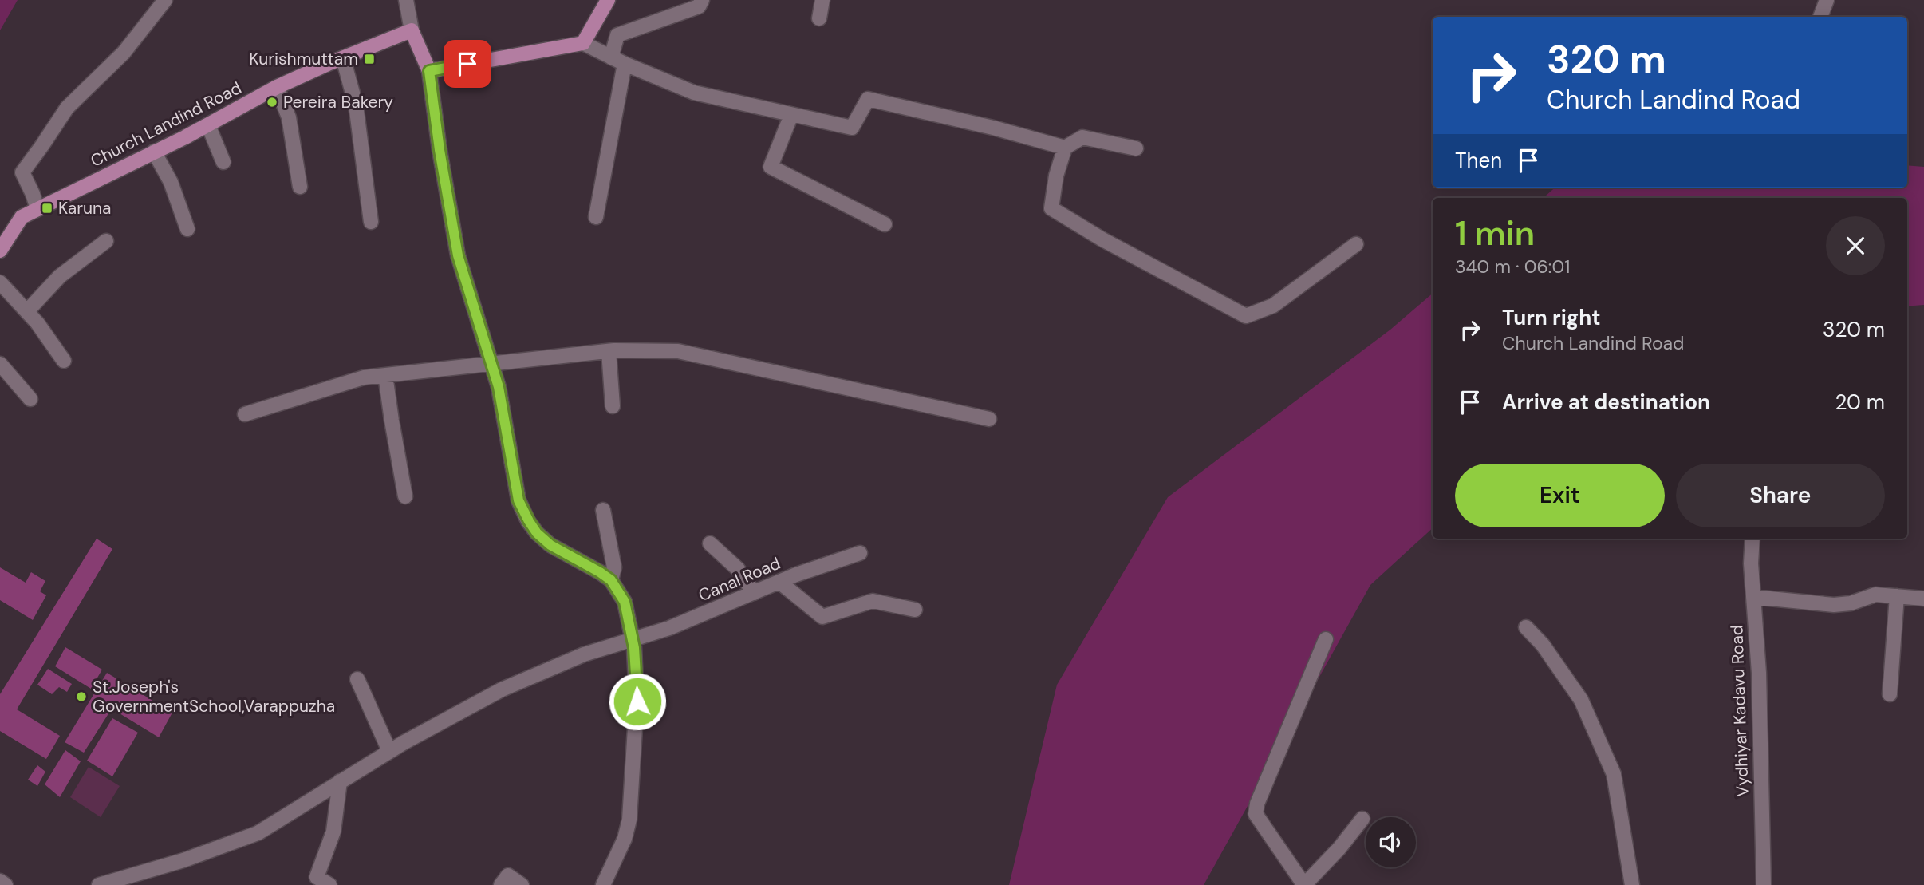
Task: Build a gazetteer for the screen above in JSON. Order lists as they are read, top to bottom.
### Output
{
  "streets": {
    "main road": ["Church Landind Road"],
    "street": ["Canal Road", "Vydhiyar Kadavu Road"]
  },
  "places": {
    "transit": ["Kurishmuttam", "Karuna"],
    "other": ["Pereira Bakery", "St.Joseph's GovernmentSchool,Varappuzha"]
  },
  "page": {
    "turn": ["320 m", "Church Landind Road"],
    "then": "Then",
    "heading": ["1 min", "340 m · 06:01"],
    "list": [
      {
        "name": "Turn right",
        "note": "Church Landind Road",
        "value": "320 m"
      },
      {
        "name": "Arrive at destination",
        "value": "20 m"
      }
    ],
    "buttons": ["Exit", "Share"]
  }
}
